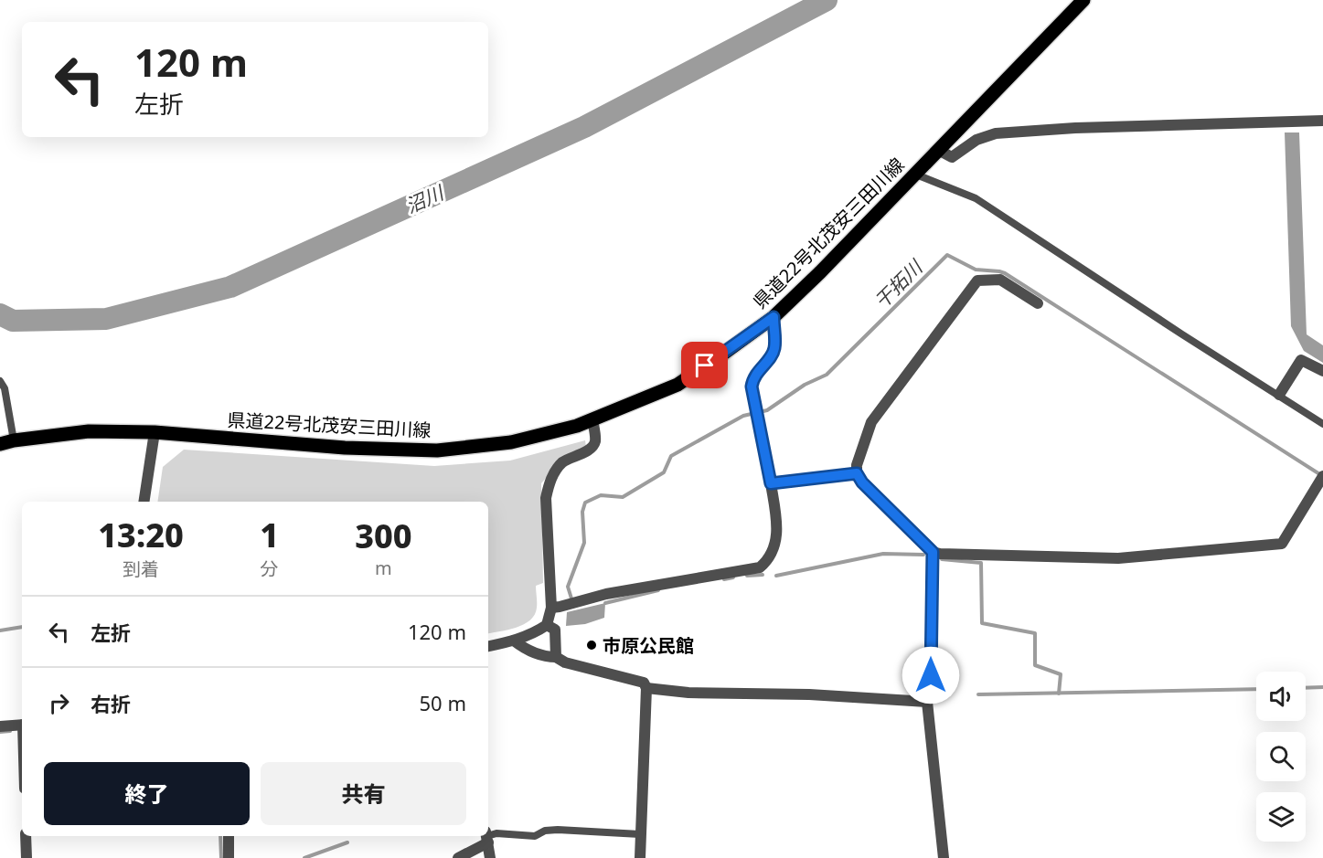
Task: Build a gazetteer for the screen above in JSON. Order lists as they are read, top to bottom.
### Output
{
  "streets": {
    "main road": ["県道22号北茂安三田川線"]
  },
  "water": ["沼川", "干拓川"],
  "places": ["市原公民館"],
  "page": {
    "turn": ["120 m", "左折"],
    "eta": [
      "13:20",
      "到着",
      "1",
      "分",
      "300",
      "m"
    ],
    "list": [
      {
        "name": "左折",
        "value": "120 m"
      },
      {
        "name": "右折",
        "value": "50 m"
      }
    ],
    "buttons": ["終了", "共有"]
  }
}
